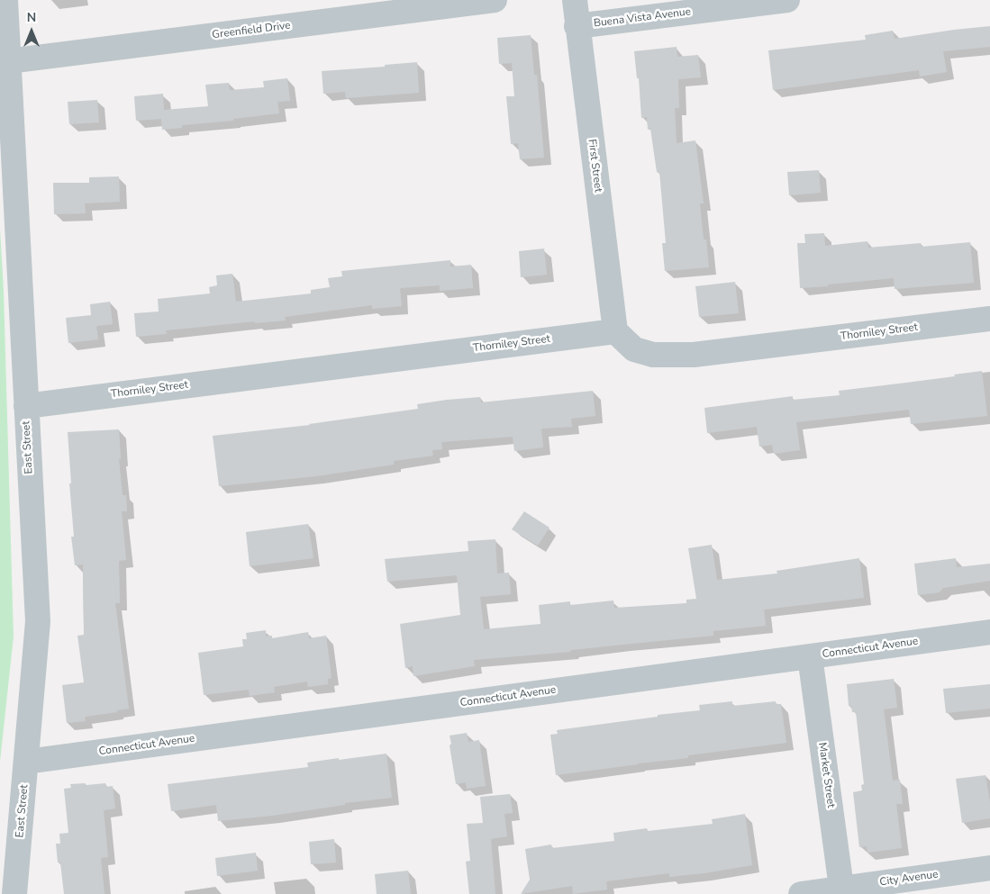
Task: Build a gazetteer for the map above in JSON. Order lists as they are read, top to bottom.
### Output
{
  "streets": {
    "street": [
      "Buena Vista Avenue",
      "Greenfield Drive",
      "First Street",
      "Thorniley Street",
      "East Street",
      "Connecticut Avenue",
      "Market Street",
      "City Avenue"
    ]
  },
  "crossings": [
    ["Buena Vista Avenue", "First Street"],
    ["Greenfield Drive", "East Street"],
    ["First Street", "Thorniley Street"],
    ["Thorniley Street", "East Street"],
    ["East Street", "Connecticut Avenue"],
    ["Connecticut Avenue", "Market Street"],
    ["Market Street", "City Avenue"]
  ],
  "north": "top"
}
